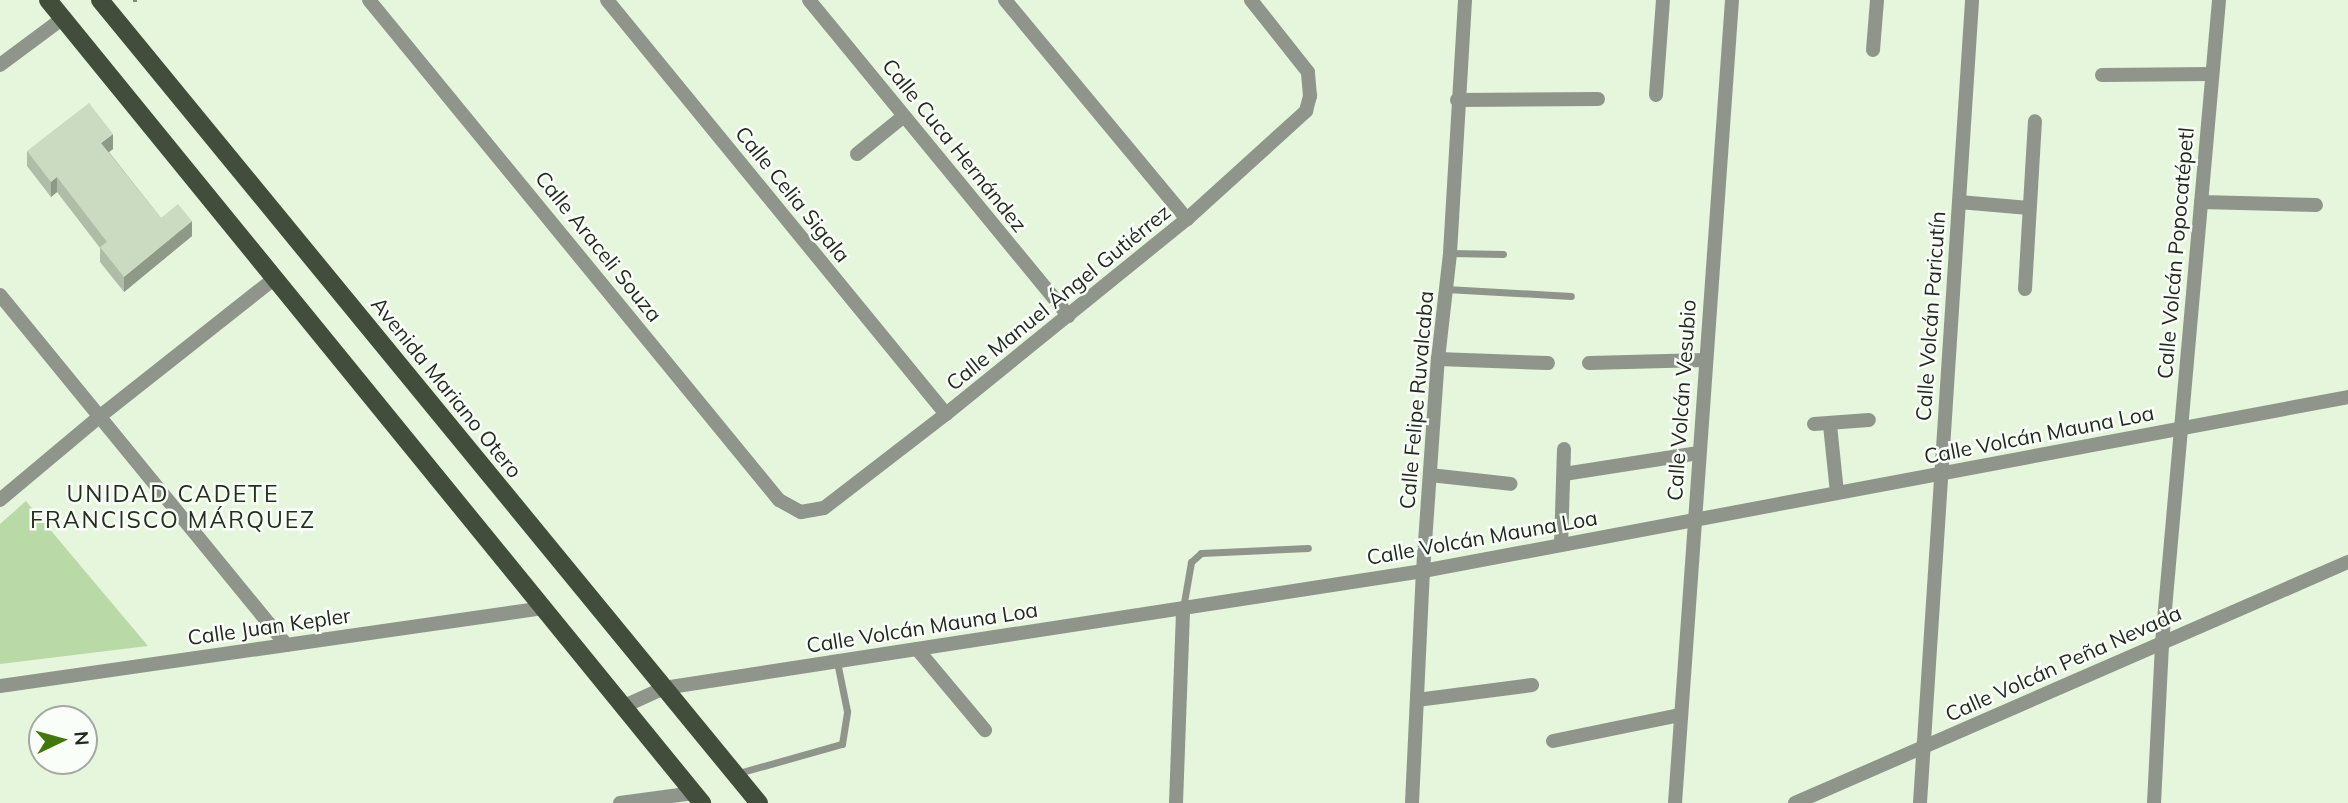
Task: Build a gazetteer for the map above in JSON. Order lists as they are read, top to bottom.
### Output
{
  "streets": {
    "main road": ["Avenida Mariano Otero"],
    "street": [
      "Calle Cuca Hernández",
      "Calle Celia Sigala",
      "Calle Araceli Souza",
      "Calle Volcán Popocatépetl",
      "Calle Manuel Ángel Gutiérrez",
      "Calle Volcán Paricutín",
      "Calle Felipe Ruvalcaba",
      "Calle Volcán Vesubio",
      "Calle Volcán Mauna Loa",
      "Calle Juan Kepler",
      "Calle Volcán Peña Nevada"
    ]
  },
  "crossings": [
    ["Calle Cuca Hernández", "Calle Manuel Ángel Gutiérrez"],
    ["Calle Celia Sigala", "Calle Manuel Ángel Gutiérrez"],
    ["Calle Araceli Souza", "Calle Manuel Ángel Gutiérrez"],
    ["Calle Volcán Popocatépetl", "Calle Volcán Mauna Loa"],
    ["Calle Volcán Popocatépetl", "Calle Volcán Peña Nevada"],
    ["Calle Volcán Paricutín", "Calle Volcán Mauna Loa"],
    ["Calle Volcán Paricutín", "Calle Volcán Peña Nevada"],
    ["Avenida Mariano Otero", "Calle Volcán Mauna Loa"],
    ["Calle Felipe Ruvalcaba", "Calle Volcán Mauna Loa"],
    ["Calle Volcán Vesubio", "Calle Volcán Mauna Loa"]
  ],
  "districts": ["UNIDAD CADETE FRANCISCO MÁRQUEZ"],
  "north": "right"
}
